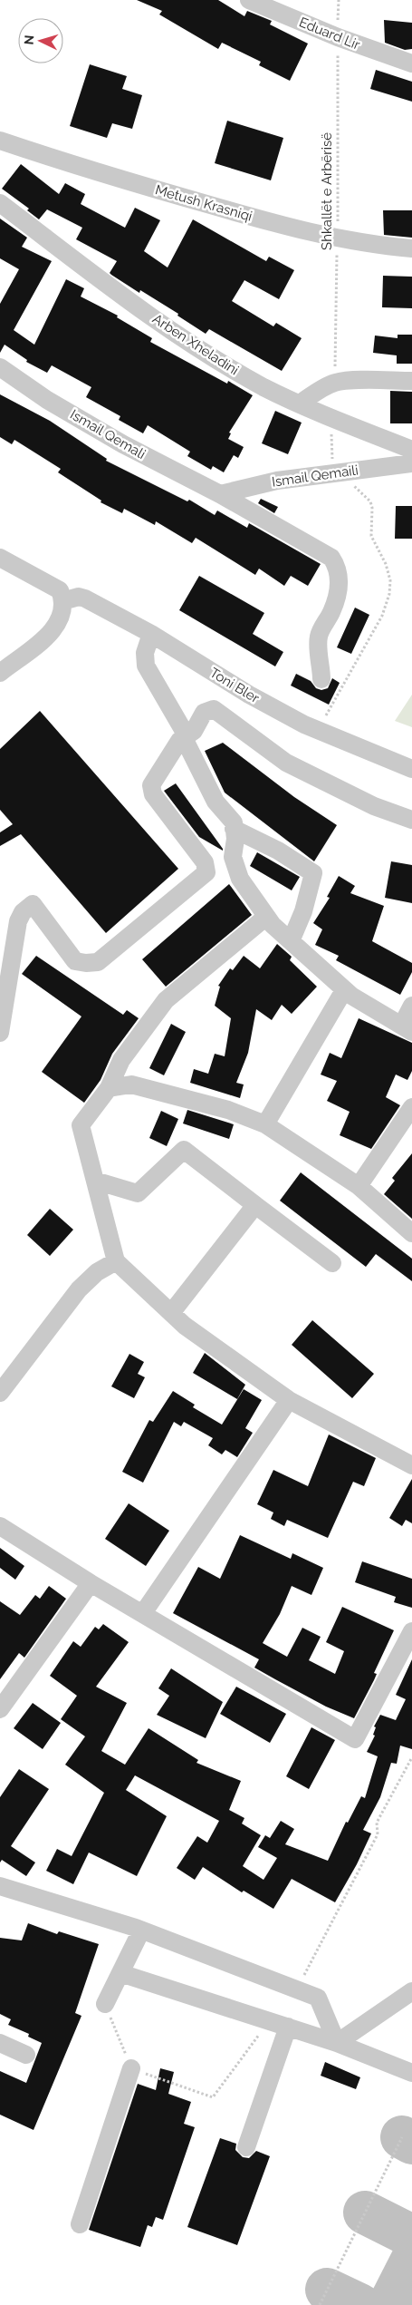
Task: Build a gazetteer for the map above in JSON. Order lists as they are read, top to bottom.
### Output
{
  "streets": {
    "street": [
      "Eduard Lir",
      "Metush Krasniqi",
      "Arben Xheladini",
      "Ismail Qemali",
      "Ismail Qemaili",
      "Toni Bler"
    ],
    "path": ["Shkallët e Arbërisë"]
  },
  "crossings": [
    ["Eduard Lir", "Shkallët e Arbërisë"],
    ["Shkallët e Arbërisë", "Metush Krasniqi"],
    ["Ismail Qemali", "Ismail Qemaili"]
  ],
  "north": "left"
}
